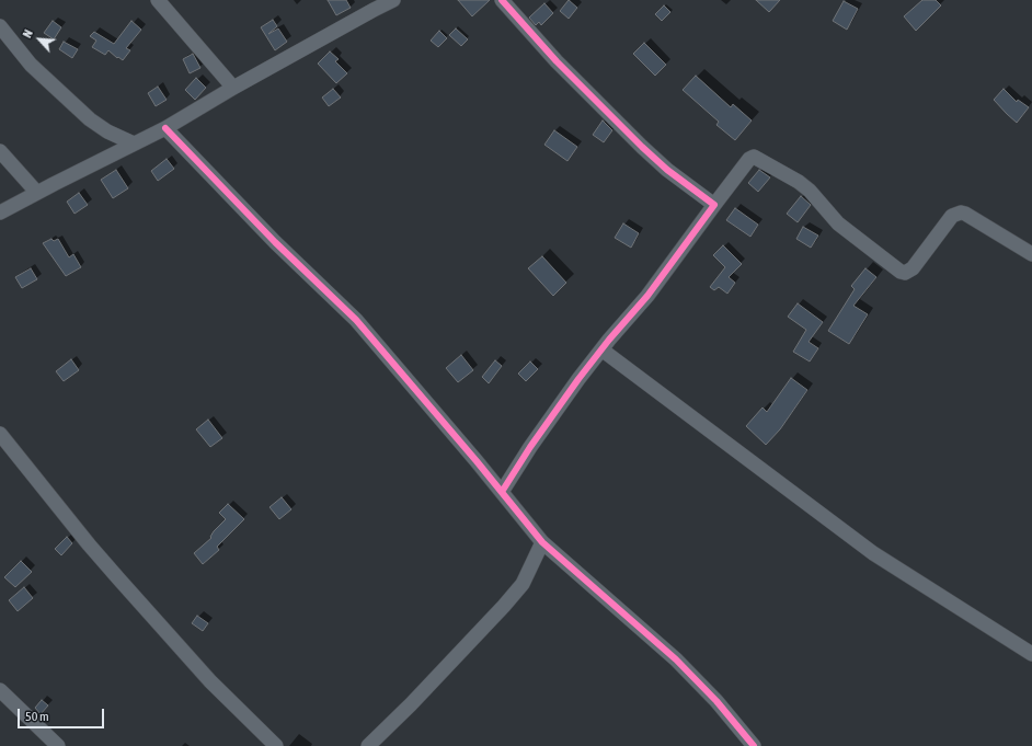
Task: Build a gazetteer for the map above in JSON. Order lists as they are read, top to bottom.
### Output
{
  "scale_bar": "50 m",
  "north": "top left"
}
